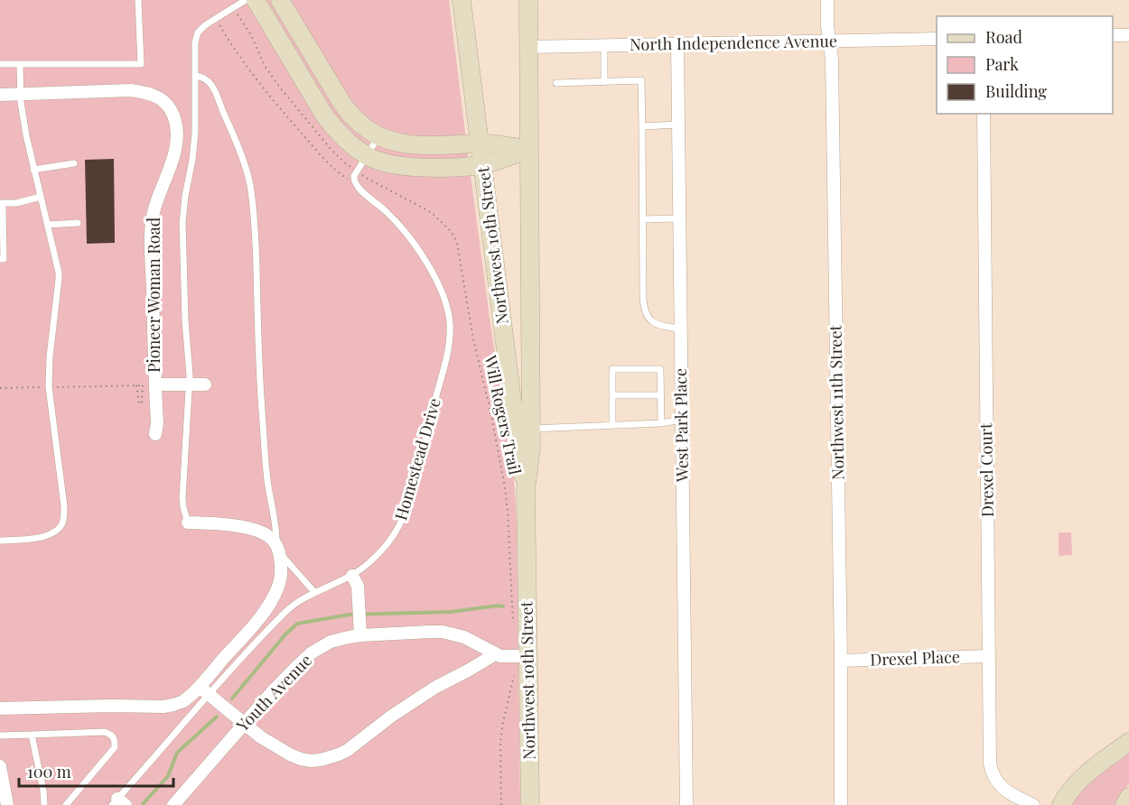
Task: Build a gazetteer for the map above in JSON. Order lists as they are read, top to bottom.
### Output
{
  "streets": {
    "main road": ["Northwest 10th Street"],
    "street": [
      "North Independence Avenue",
      "Pioneer Woman Road",
      "Northwest 11th Street",
      "West Park Place",
      "Drexel Court",
      "Drexel Place",
      "Youth Avenue"
    ],
    "lane": ["Homestead Drive"],
    "path": ["Will Rogers Trail"]
  },
  "crossings": [
    ["North Independence Avenue", "Northwest 10th Street"],
    ["North Independence Avenue", "Northwest 11th Street"],
    ["North Independence Avenue", "West Park Place"],
    ["Northwest 10th Street", "Youth Avenue"],
    ["Northwest 11th Street", "Drexel Place"],
    ["Drexel Court", "Drexel Place"]
  ],
  "legend": ["Road", "Park", "Building"],
  "scale_bar": "100 m"
}
